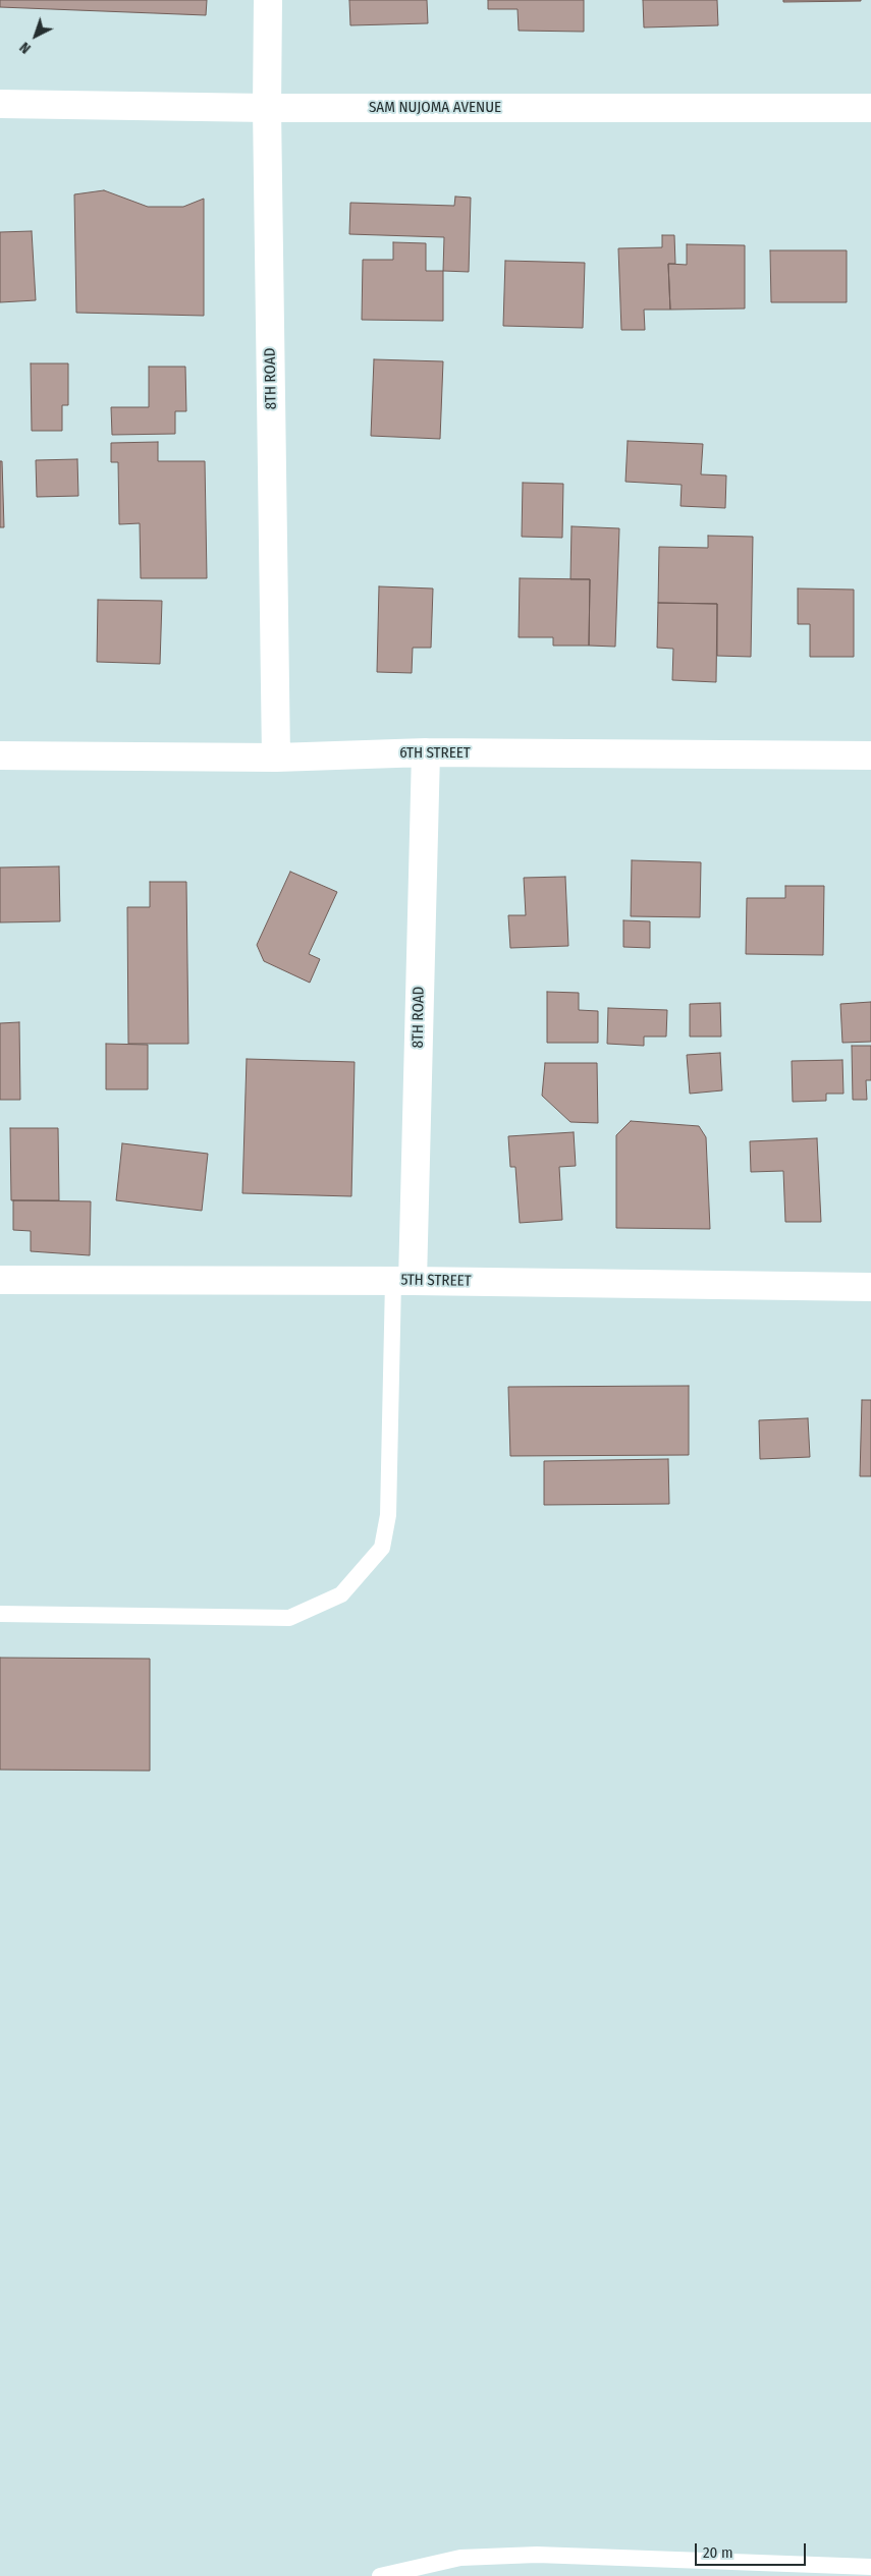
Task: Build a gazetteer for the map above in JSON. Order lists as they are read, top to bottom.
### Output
{
  "streets": {
    "street": [
      "SAM NUJOMA AVENUE",
      "8TH ROAD",
      "6TH STREET",
      "5TH STREET"
    ]
  },
  "crossings": [
    ["SAM NUJOMA AVENUE", "8TH ROAD"],
    ["8TH ROAD", "6TH STREET"],
    ["8TH ROAD", "5TH STREET"]
  ],
  "scale_bar": "20 m",
  "north": "bottom left"
}
